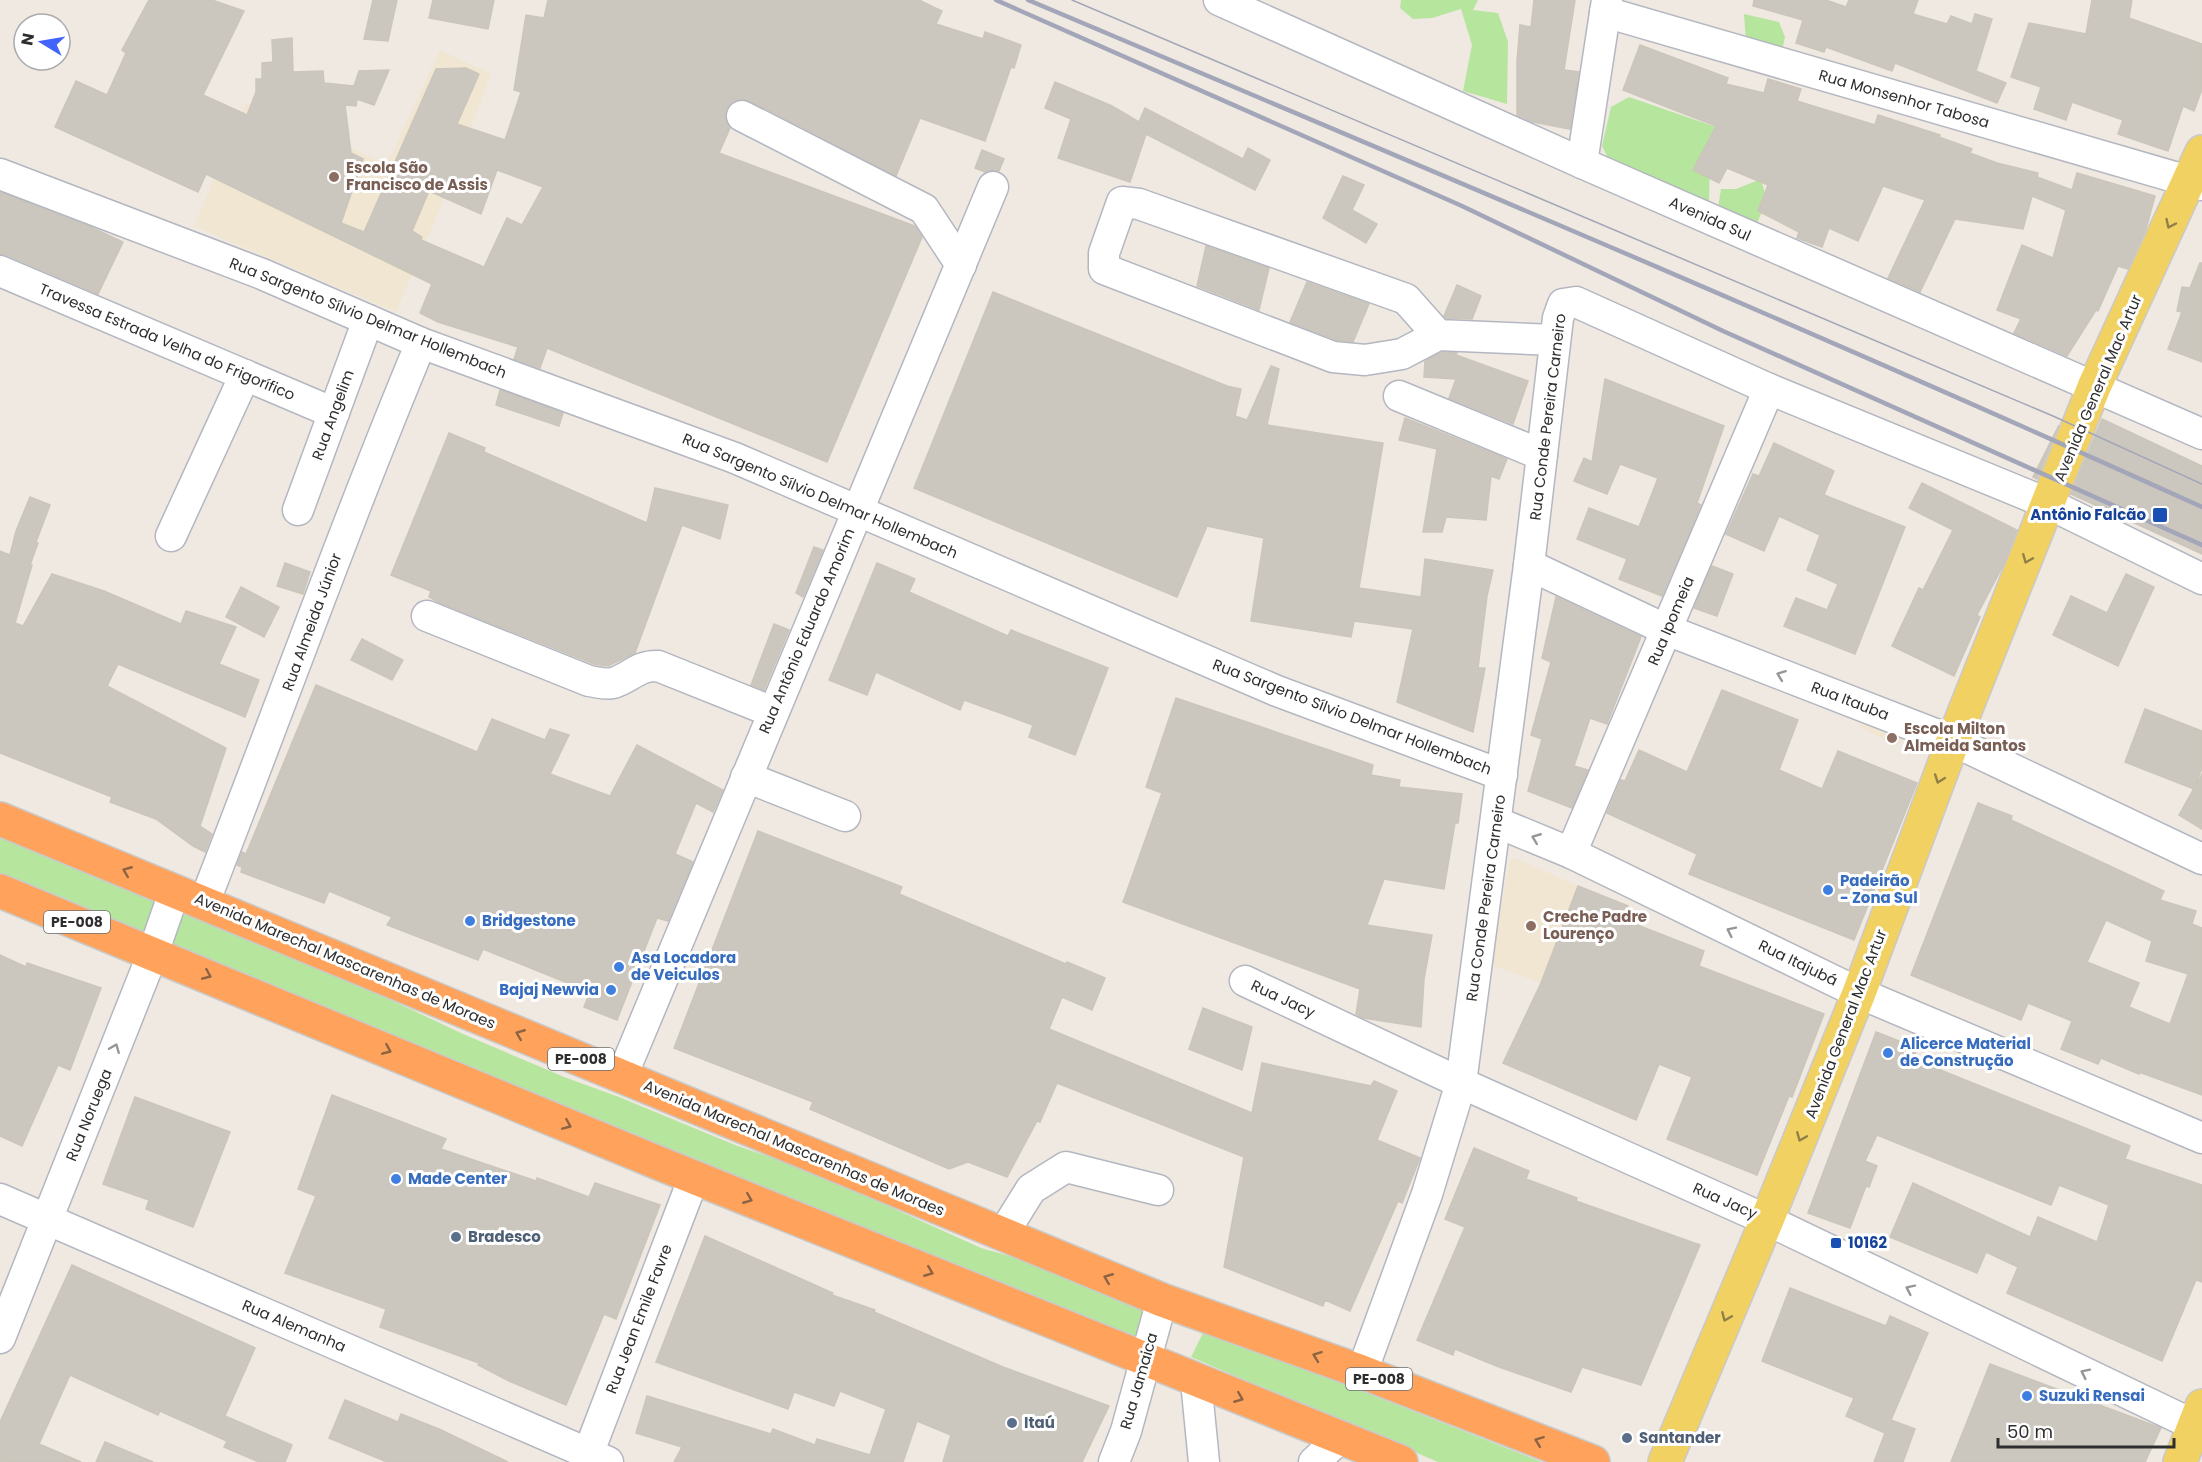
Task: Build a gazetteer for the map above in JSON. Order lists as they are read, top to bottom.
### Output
{
  "streets": {
    "highway": ["PE-008", "Avenida Marechal Mascarenhas de Moraes"],
    "main road": ["Avenida General Mac Artur"],
    "street": [
      "Rua Monsenhor Tabosa",
      "Avenida Sul",
      "Rua Sargento Sílvio Delmar Hollembach",
      "Travessa Estrada Velha do Frigorífico",
      "Rua Angelim",
      "Rua Conde Pereira Carneiro",
      "Rua Ipomeia",
      "Rua Almeida Júnior",
      "Rua Antônio Eduardo Amorim",
      "Rua Itauba",
      "Rua Itajubá",
      "Rua Jacy",
      "Rua Noruega",
      "Rua Jean Emile Favre",
      "Rua Alemanha",
      "Rua Jamaica"
    ]
  },
  "crossings": [
    ["Rua Monsenhor Tabosa", "Avenida General Mac Artur"],
    ["Avenida Sul", "Avenida General Mac Artur"],
    ["Rua Sargento Sílvio Delmar Hollembach", "Rua Angelim"],
    ["Rua Sargento Sílvio Delmar Hollembach", "Rua Conde Pereira Carneiro"],
    ["Rua Sargento Sílvio Delmar Hollembach", "Rua Almeida Júnior"],
    ["Rua Sargento Sílvio Delmar Hollembach", "Rua Antônio Eduardo Amorim"],
    ["Travessa Estrada Velha do Frigorífico", "Rua Angelim"],
    ["Avenida General Mac Artur", "Rua Itauba"],
    ["Avenida General Mac Artur", "Rua Itajubá"],
    ["Avenida General Mac Artur", "Rua Jacy"],
    ["Rua Conde Pereira Carneiro", "Rua Ipomeia"],
    ["Rua Conde Pereira Carneiro", "Rua Itauba"],
    ["Rua Conde Pereira Carneiro", "Avenida Marechal Mascarenhas de Moraes"],
    ["Rua Conde Pereira Carneiro", "Rua Itajubá"],
    ["Rua Conde Pereira Carneiro", "Rua Jacy"],
    ["Rua Ipomeia", "Rua Itauba"],
    ["Rua Ipomeia", "Rua Itajubá"],
    ["Rua Almeida Júnior", "Avenida Marechal Mascarenhas de Moraes"],
    ["Rua Almeida Júnior", "Rua Noruega"],
    ["Rua Antônio Eduardo Amorim", "Avenida Marechal Mascarenhas de Moraes"],
    ["PE-008", "Rua Noruega"],
    ["PE-008", "Rua Jean Emile Favre"],
    ["PE-008", "Rua Jamaica"],
    ["Avenida Marechal Mascarenhas de Moraes", "Rua Noruega"],
    ["Avenida Marechal Mascarenhas de Moraes", "Rua Jamaica"],
    ["Rua Noruega", "Rua Alemanha"],
    ["Rua Jean Emile Favre", "Rua Alemanha"]
  ],
  "one_way": [
    "Avenida General Mac Artur",
    "Rua Itajubá",
    "Rua Jacy",
    "Rua Noruega"
  ],
  "places": {
    "other": [
      "Escola São Francisco de Assis",
      "Escola Milton Almeida Santos",
      "Padeirão - Zona Sul",
      "Bridgestone",
      "Creche Padre Lourenço",
      "Asa Locadora de Veiculos",
      "Bajaj Newvia",
      "Alicerce Material de Construção",
      "Made Center",
      "Bradesco",
      "Suzuki Rensai",
      "Itaú",
      "Santander"
    ],
    "transit": ["Antônio Falcão", "10162"]
  },
  "scale_bar": "50 m",
  "north": "left"
}
